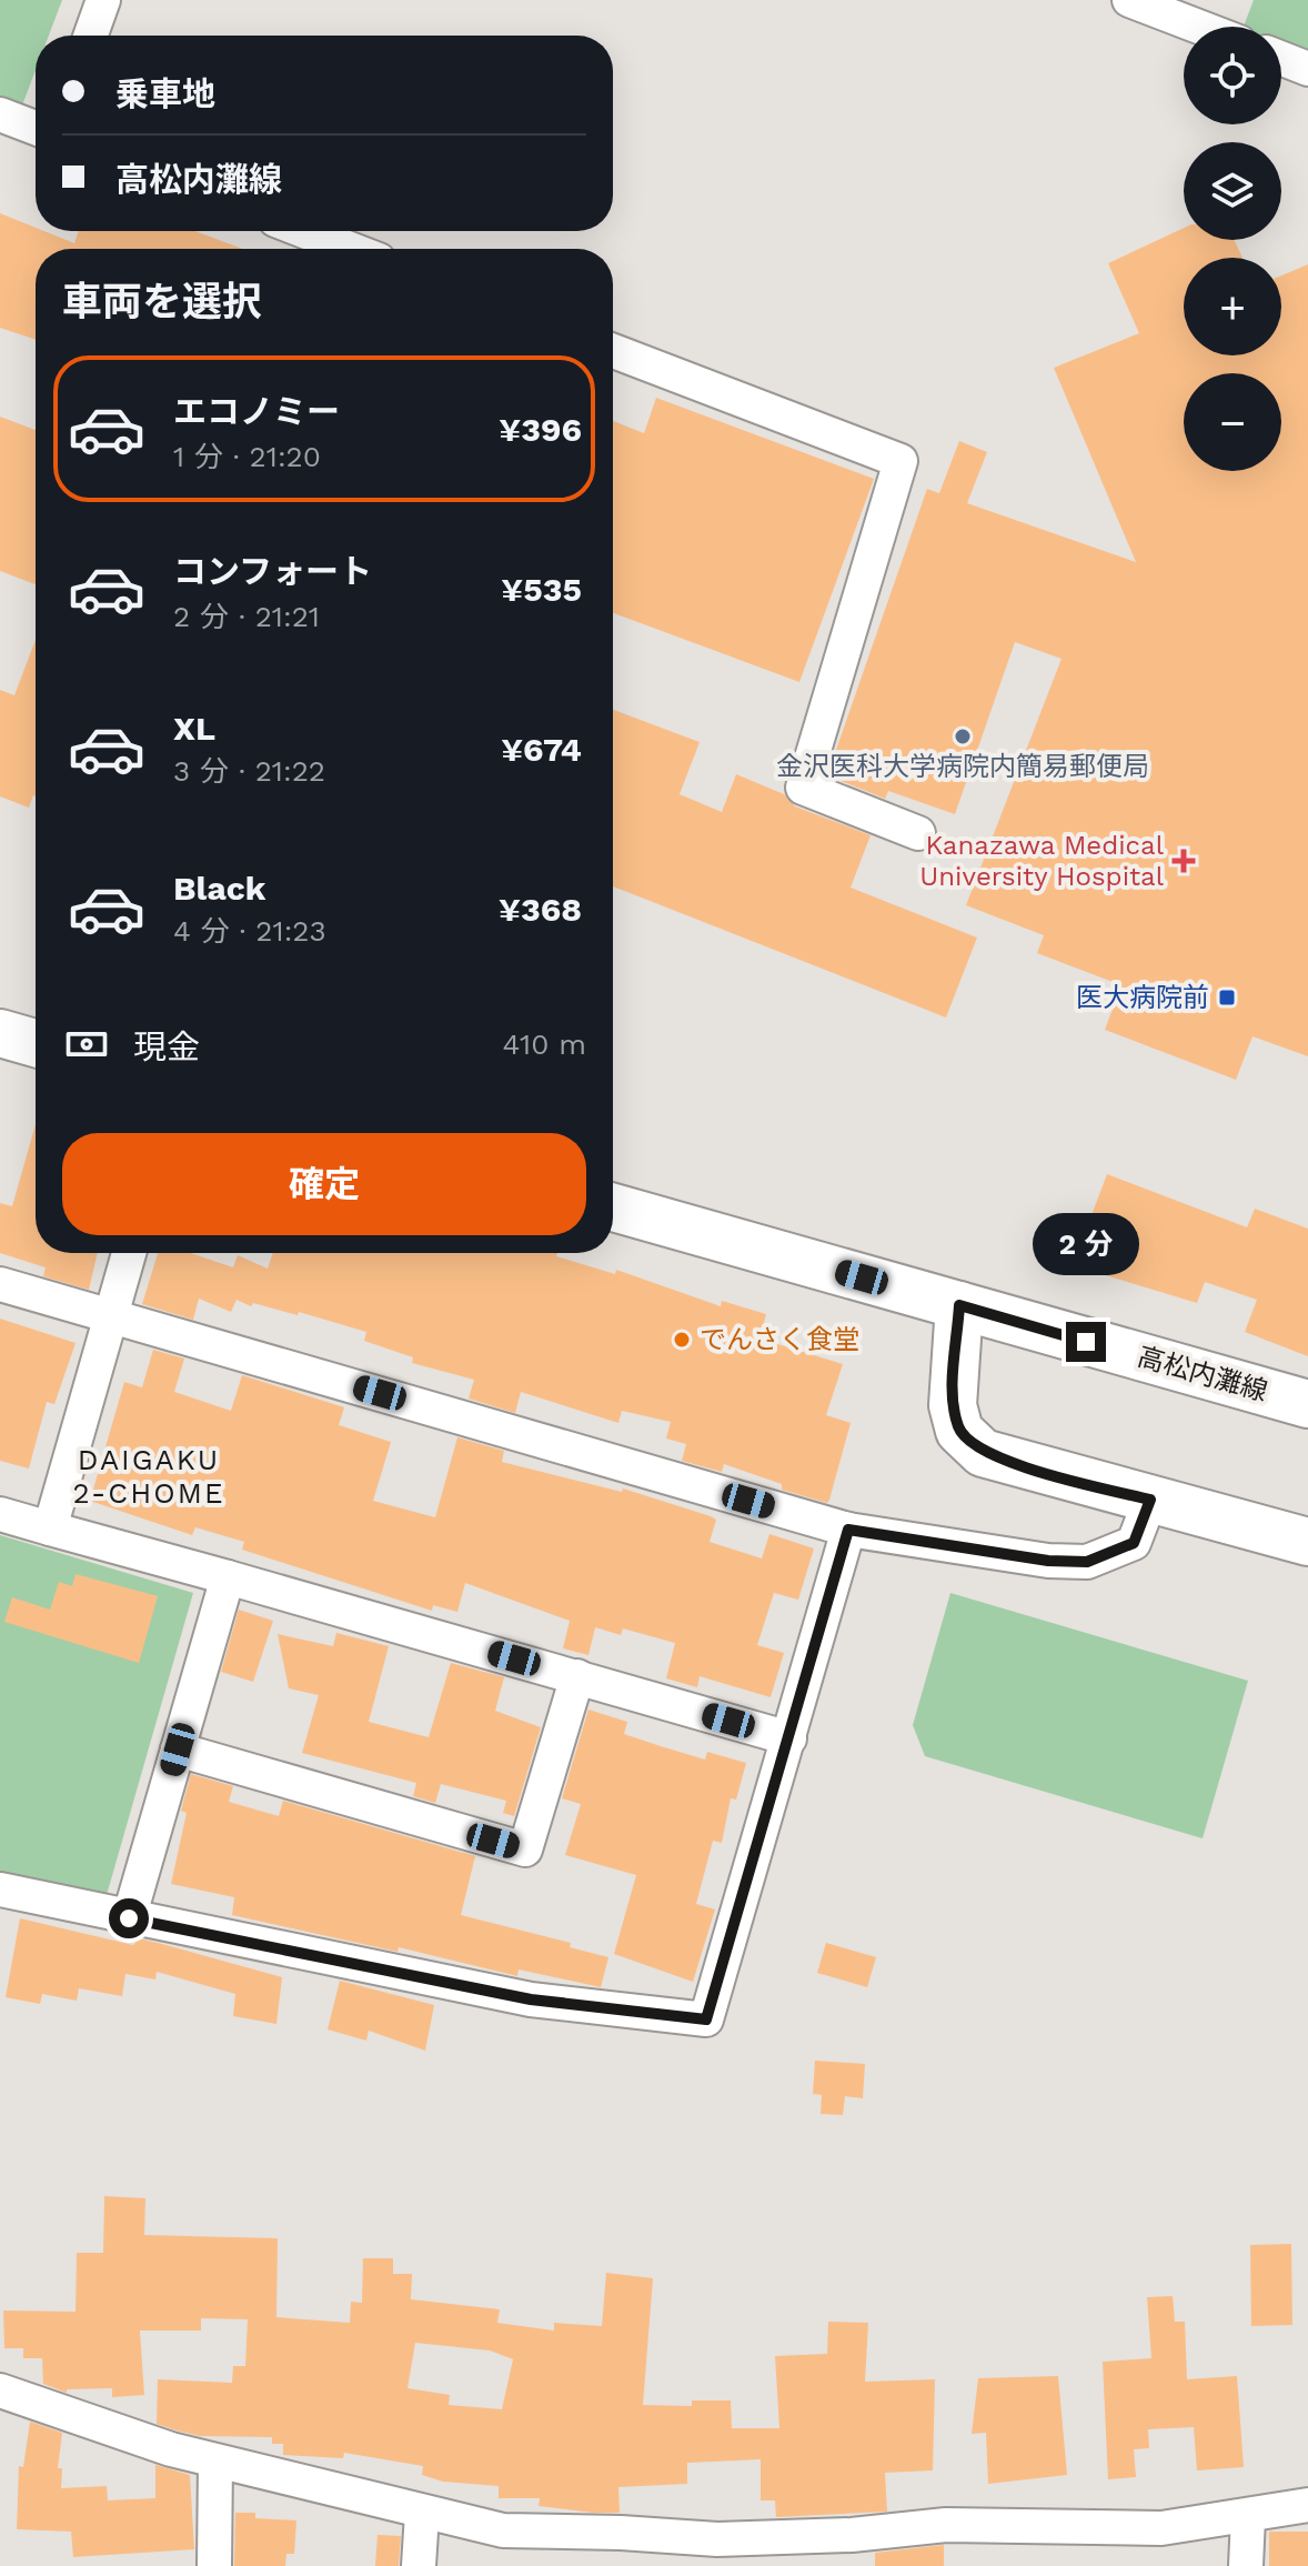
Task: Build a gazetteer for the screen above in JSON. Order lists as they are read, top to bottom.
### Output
{
  "streets": {
    "main road": ["高松内灘線"]
  },
  "districts": ["DAIGAKU 2-CHOME"],
  "places": {
    "other": ["金沢医科大学病院内簡易郵便局", "でんさく食堂"],
    "health": ["Kanazawa Medical University Hospital"],
    "transit": ["医大病院前"]
  },
  "page": {
    "map_buttons": ["+", "−"],
    "banner": ["乗車地", "高松内灘線"],
    "heading": "車両を選択",
    "list": [
      {
        "name": "エコノミー",
        "note": "1 分 · 21:20",
        "value": "¥396"
      },
      {
        "name": "コンフォート",
        "note": "2 分 · 21:21",
        "value": "¥535"
      },
      {
        "name": "XL",
        "note": "3 分 · 21:22",
        "value": "¥674"
      },
      {
        "name": "Black",
        "note": "4 分 · 21:23",
        "value": "¥368"
      }
    ],
    "pay": ["現金", "410 m"],
    "buttons": "確定",
    "bubble": "2 分"
  }
}
